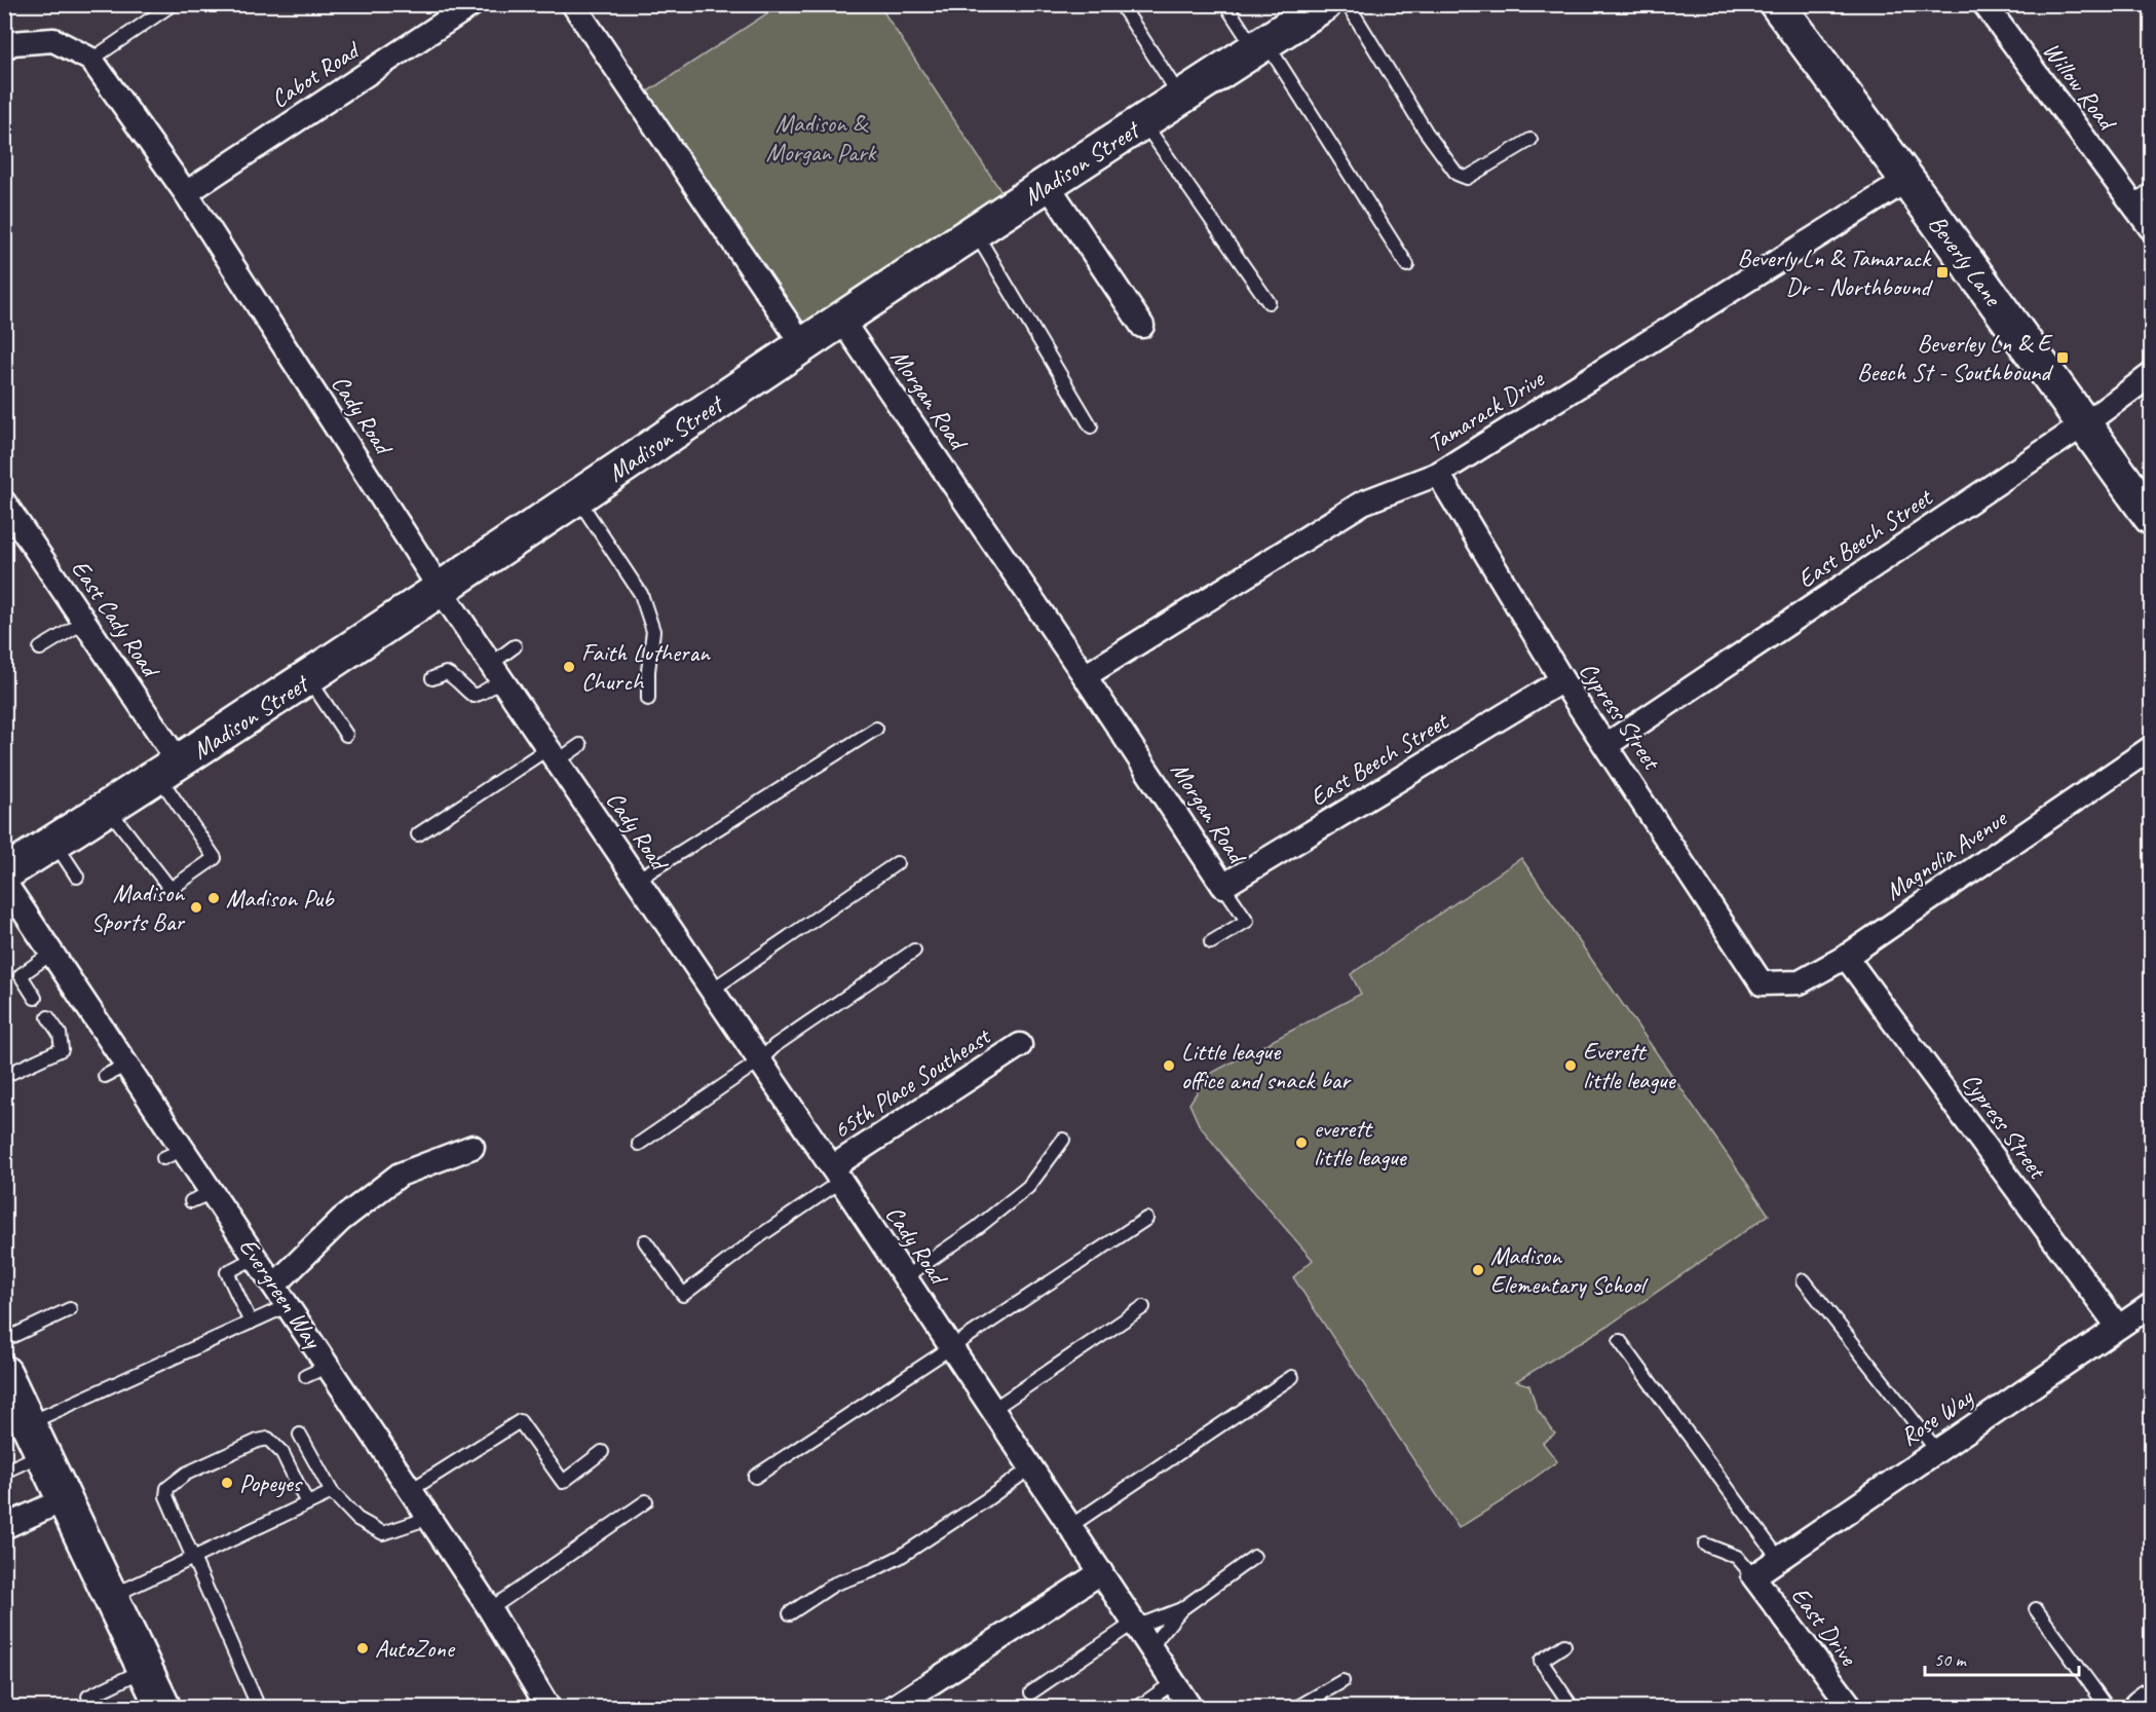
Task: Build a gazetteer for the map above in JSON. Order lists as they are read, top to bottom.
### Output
{
  "streets": {
    "street": [
      "Cabot Road",
      "Willow Road",
      "Madison Street",
      "Beverly Lane",
      "Morgan Road",
      "Tamarack Drive",
      "Cady Road",
      "East Beech Street",
      "East Cady Road",
      "Cypress Street",
      "Magnolia Avenue",
      "65th Place Southeast",
      "Evergreen Way",
      "Rose Way",
      "East Drive"
    ]
  },
  "crossings": [
    ["Cabot Road", "Cady Road"],
    ["Madison Street", "Morgan Road"],
    ["Madison Street", "Cady Road"],
    ["Madison Street", "East Cady Road"],
    ["Beverly Lane", "Tamarack Drive"],
    ["Beverly Lane", "East Beech Street"],
    ["Morgan Road", "Tamarack Drive"],
    ["Morgan Road", "East Beech Street"],
    ["Tamarack Drive", "Cypress Street"],
    ["Cady Road", "65th Place Southeast"],
    ["East Beech Street", "Cypress Street"],
    ["Cypress Street", "Magnolia Avenue"],
    ["Cypress Street", "Rose Way"],
    ["Rose Way", "East Drive"]
  ],
  "parks": ["Madison & Morgan Park"],
  "places": {
    "transit": ["Beverly Ln & Tamarack Dr - Northbound", "Beverley Ln & E Beech St - Southbound"],
    "other": [
      "Faith Lutheran Church",
      "Madison Pub",
      "Madison Sports Bar",
      "Little league office and snack bar",
      "Everett little league",
      "everett little league",
      "Madison Elementary School",
      "Popeyes",
      "AutoZone"
    ]
  },
  "scale_bar": "50 m"
}
